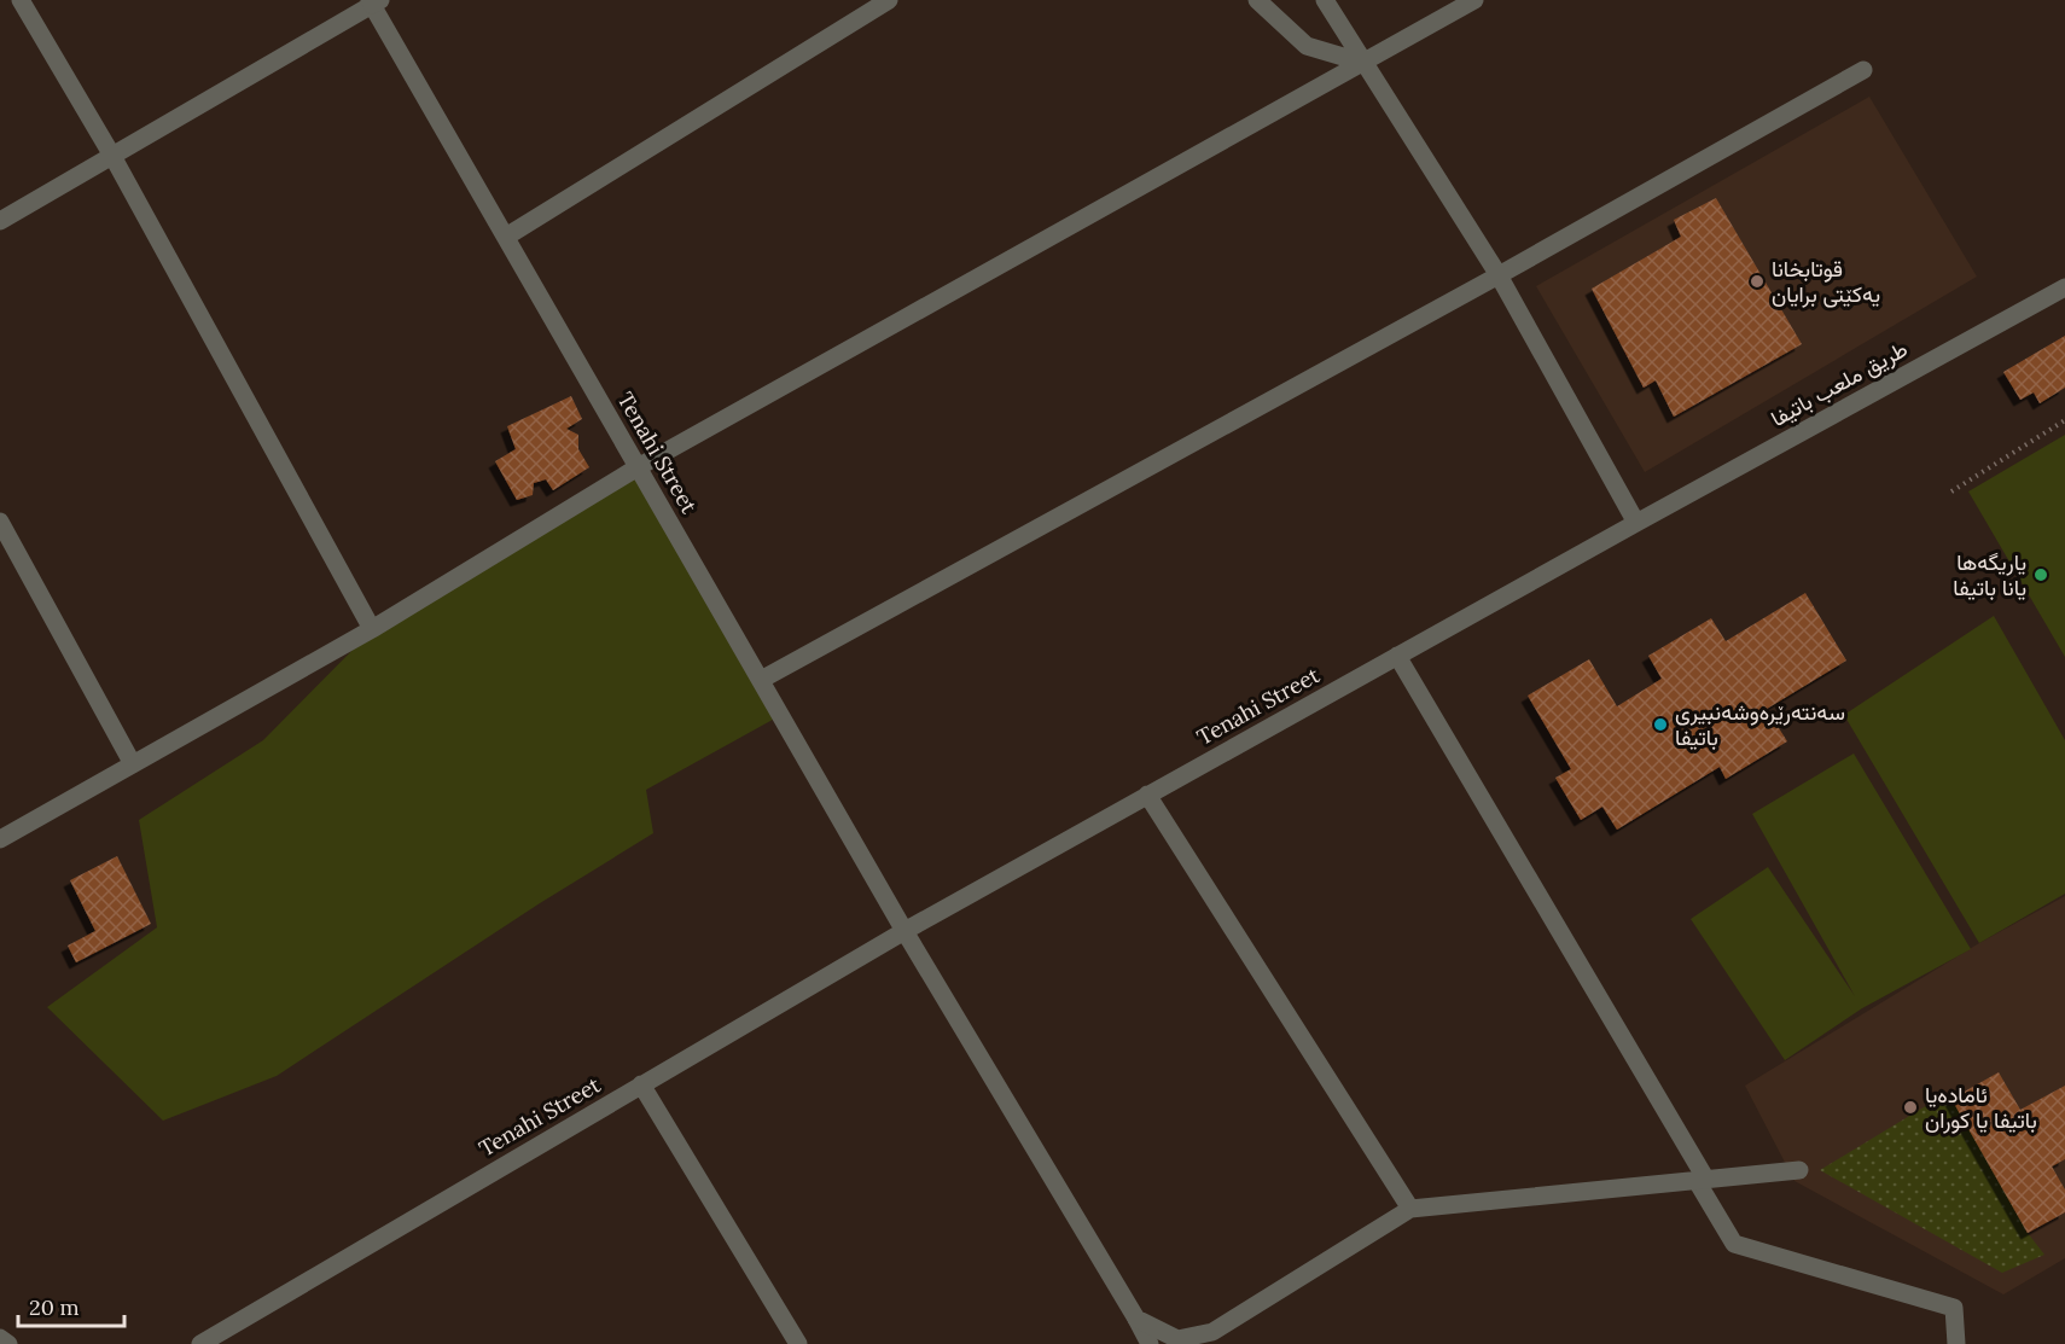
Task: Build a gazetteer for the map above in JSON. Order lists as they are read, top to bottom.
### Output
{
  "streets": {
    "street": ["طريق ملعب باتيفا", "Tenahi Street"]
  },
  "crossings": [
    ["طريق ملعب باتيفا", "Tenahi Street"]
  ],
  "places": [
    "قوتابخانا يه‌كێتى برايان",
    "یاریگەها یانا باتیفا",
    "سه‌نته‌رێره‌وشه‌نبيرى باتيفا",
    "ئامادەیا باتیفا يا كوران"
  ],
  "scale_bar": "20 m"
}
